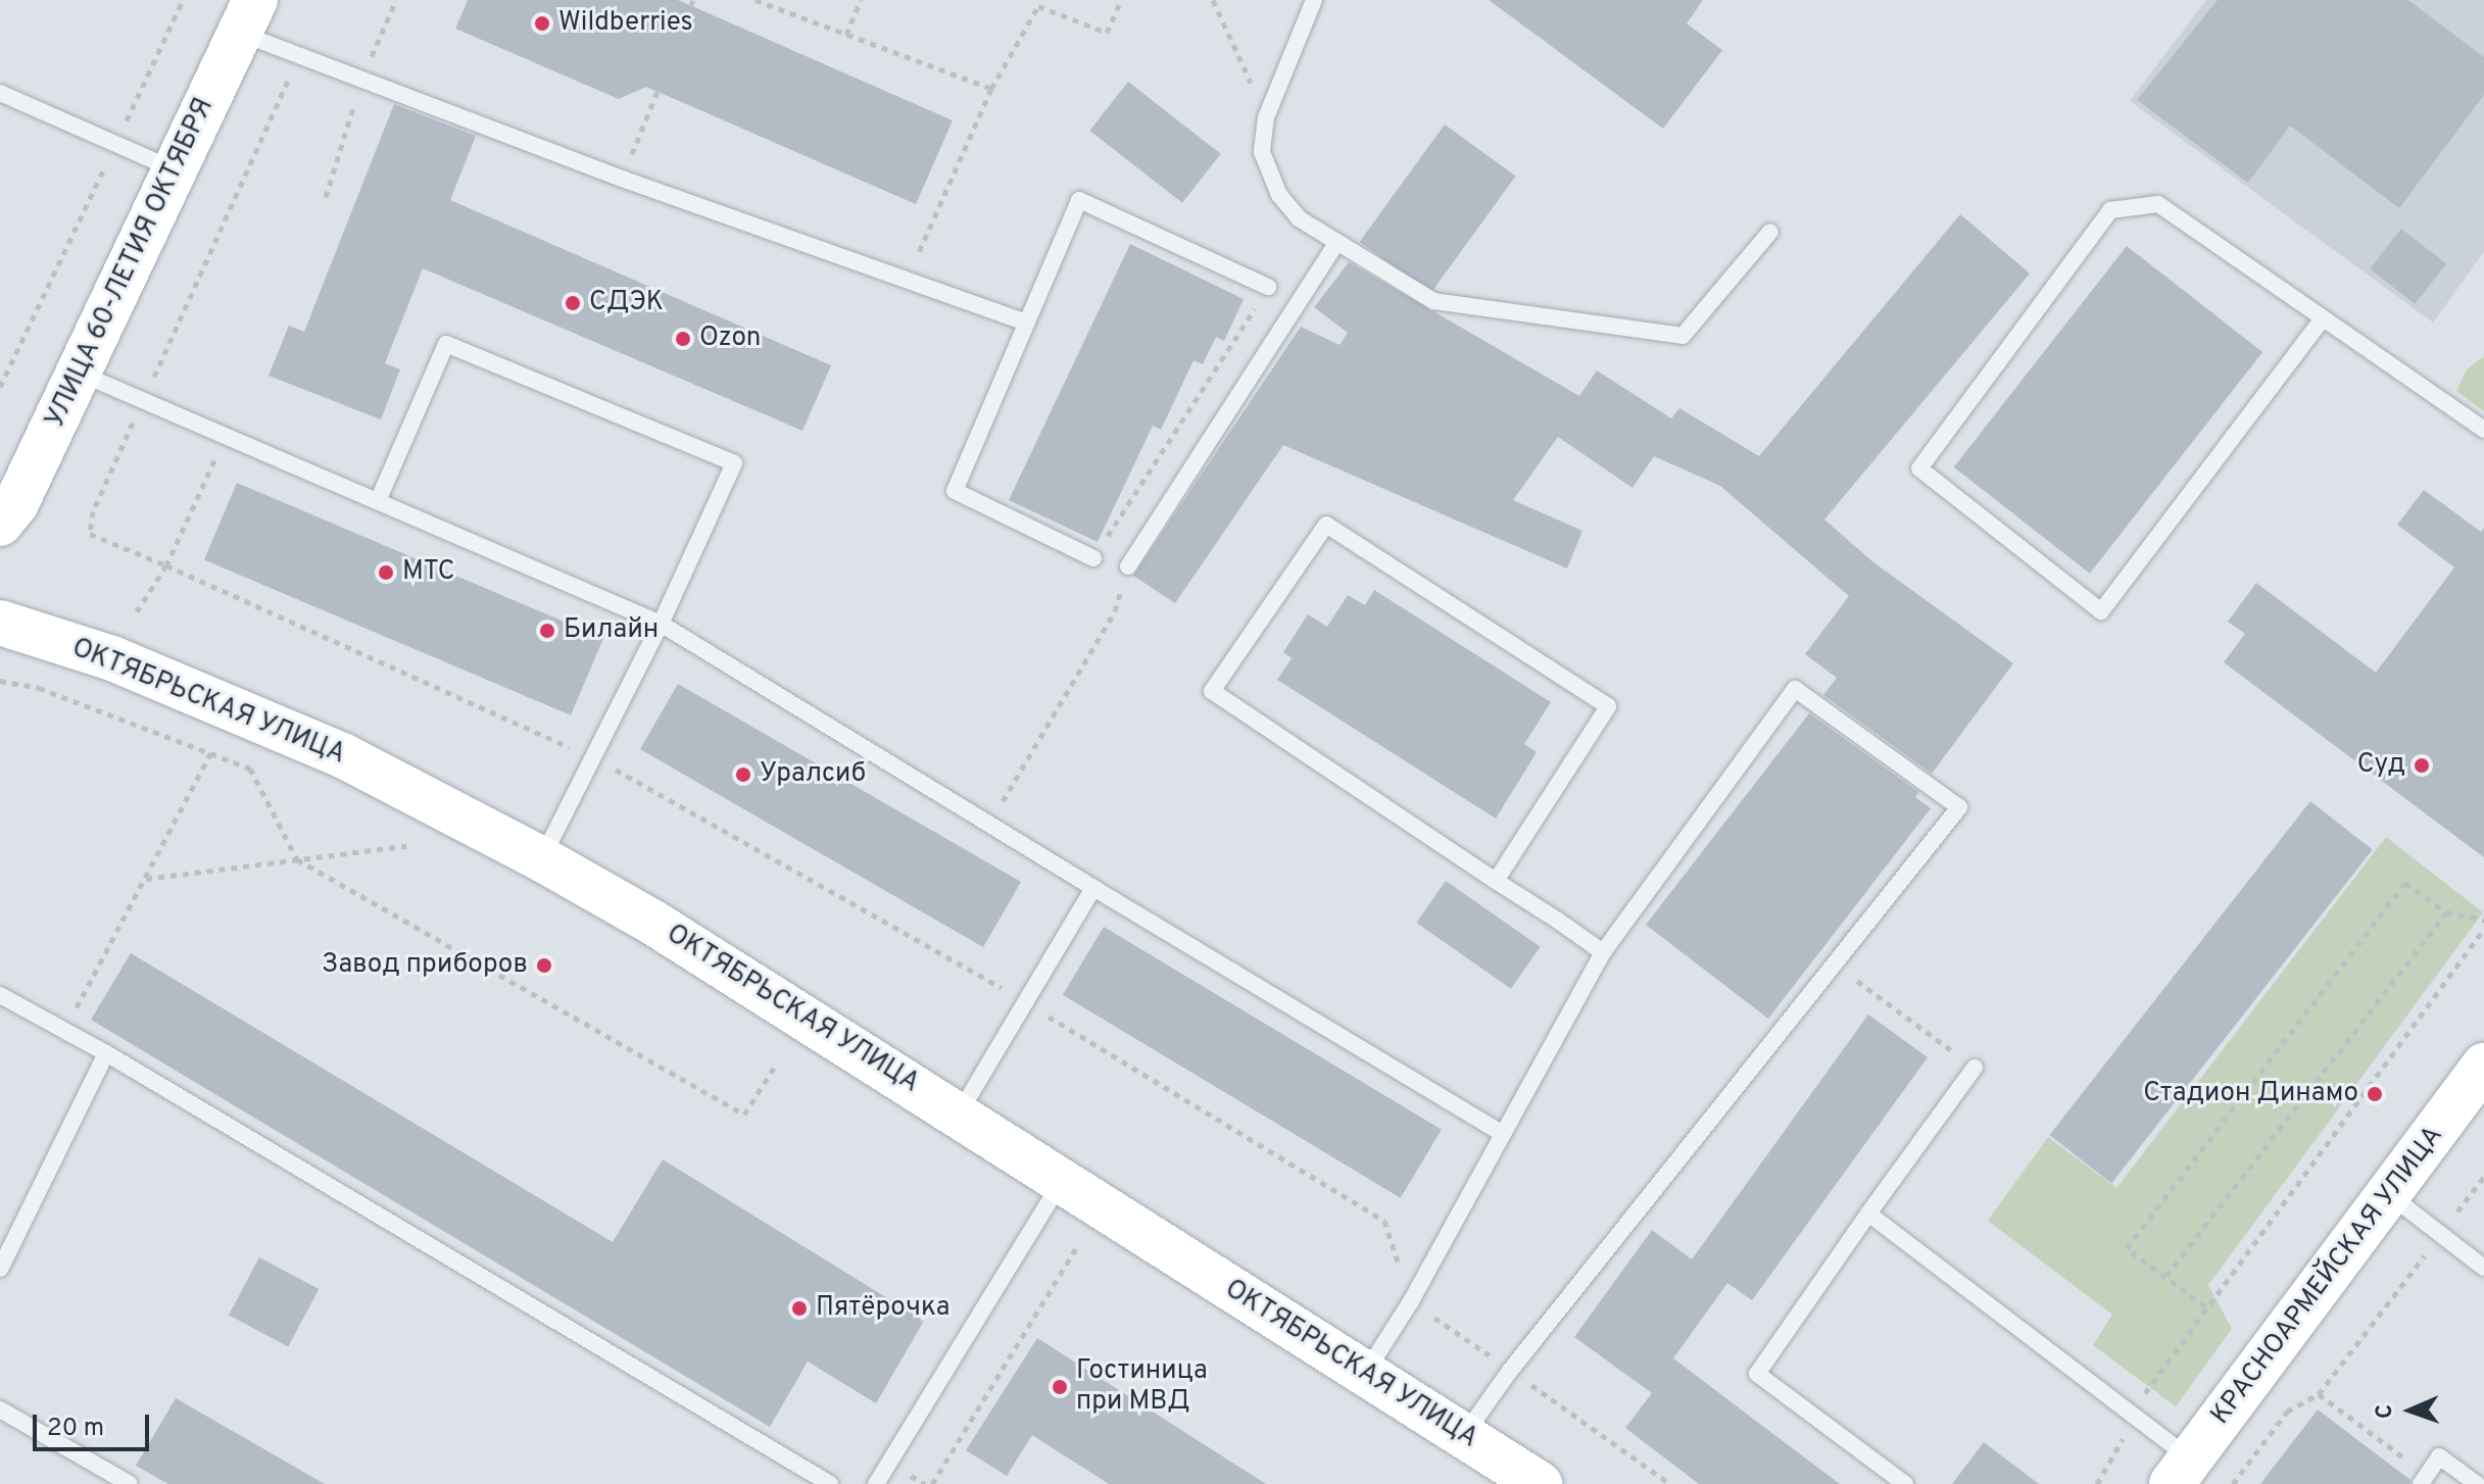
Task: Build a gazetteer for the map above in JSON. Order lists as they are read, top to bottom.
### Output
{
  "streets": {
    "main road": ["УЛИЦА 60-ЛЕТИЯ ОКТЯБРЯ", "ОКТЯБРЬСКАЯ УЛИЦА", "КРАСНОАРМЕЙСКАЯ УЛИЦА"]
  },
  "places": [
    "Wildberries",
    "СДЭК",
    "Ozon",
    "МТС",
    "Билайн",
    "Суд",
    "Уралсиб",
    "Завод приборов",
    "Стадион Динамо",
    "Пятёрочка",
    "Гостиница при МВД"
  ],
  "scale_bar": "20 m",
  "north": "left"
}
